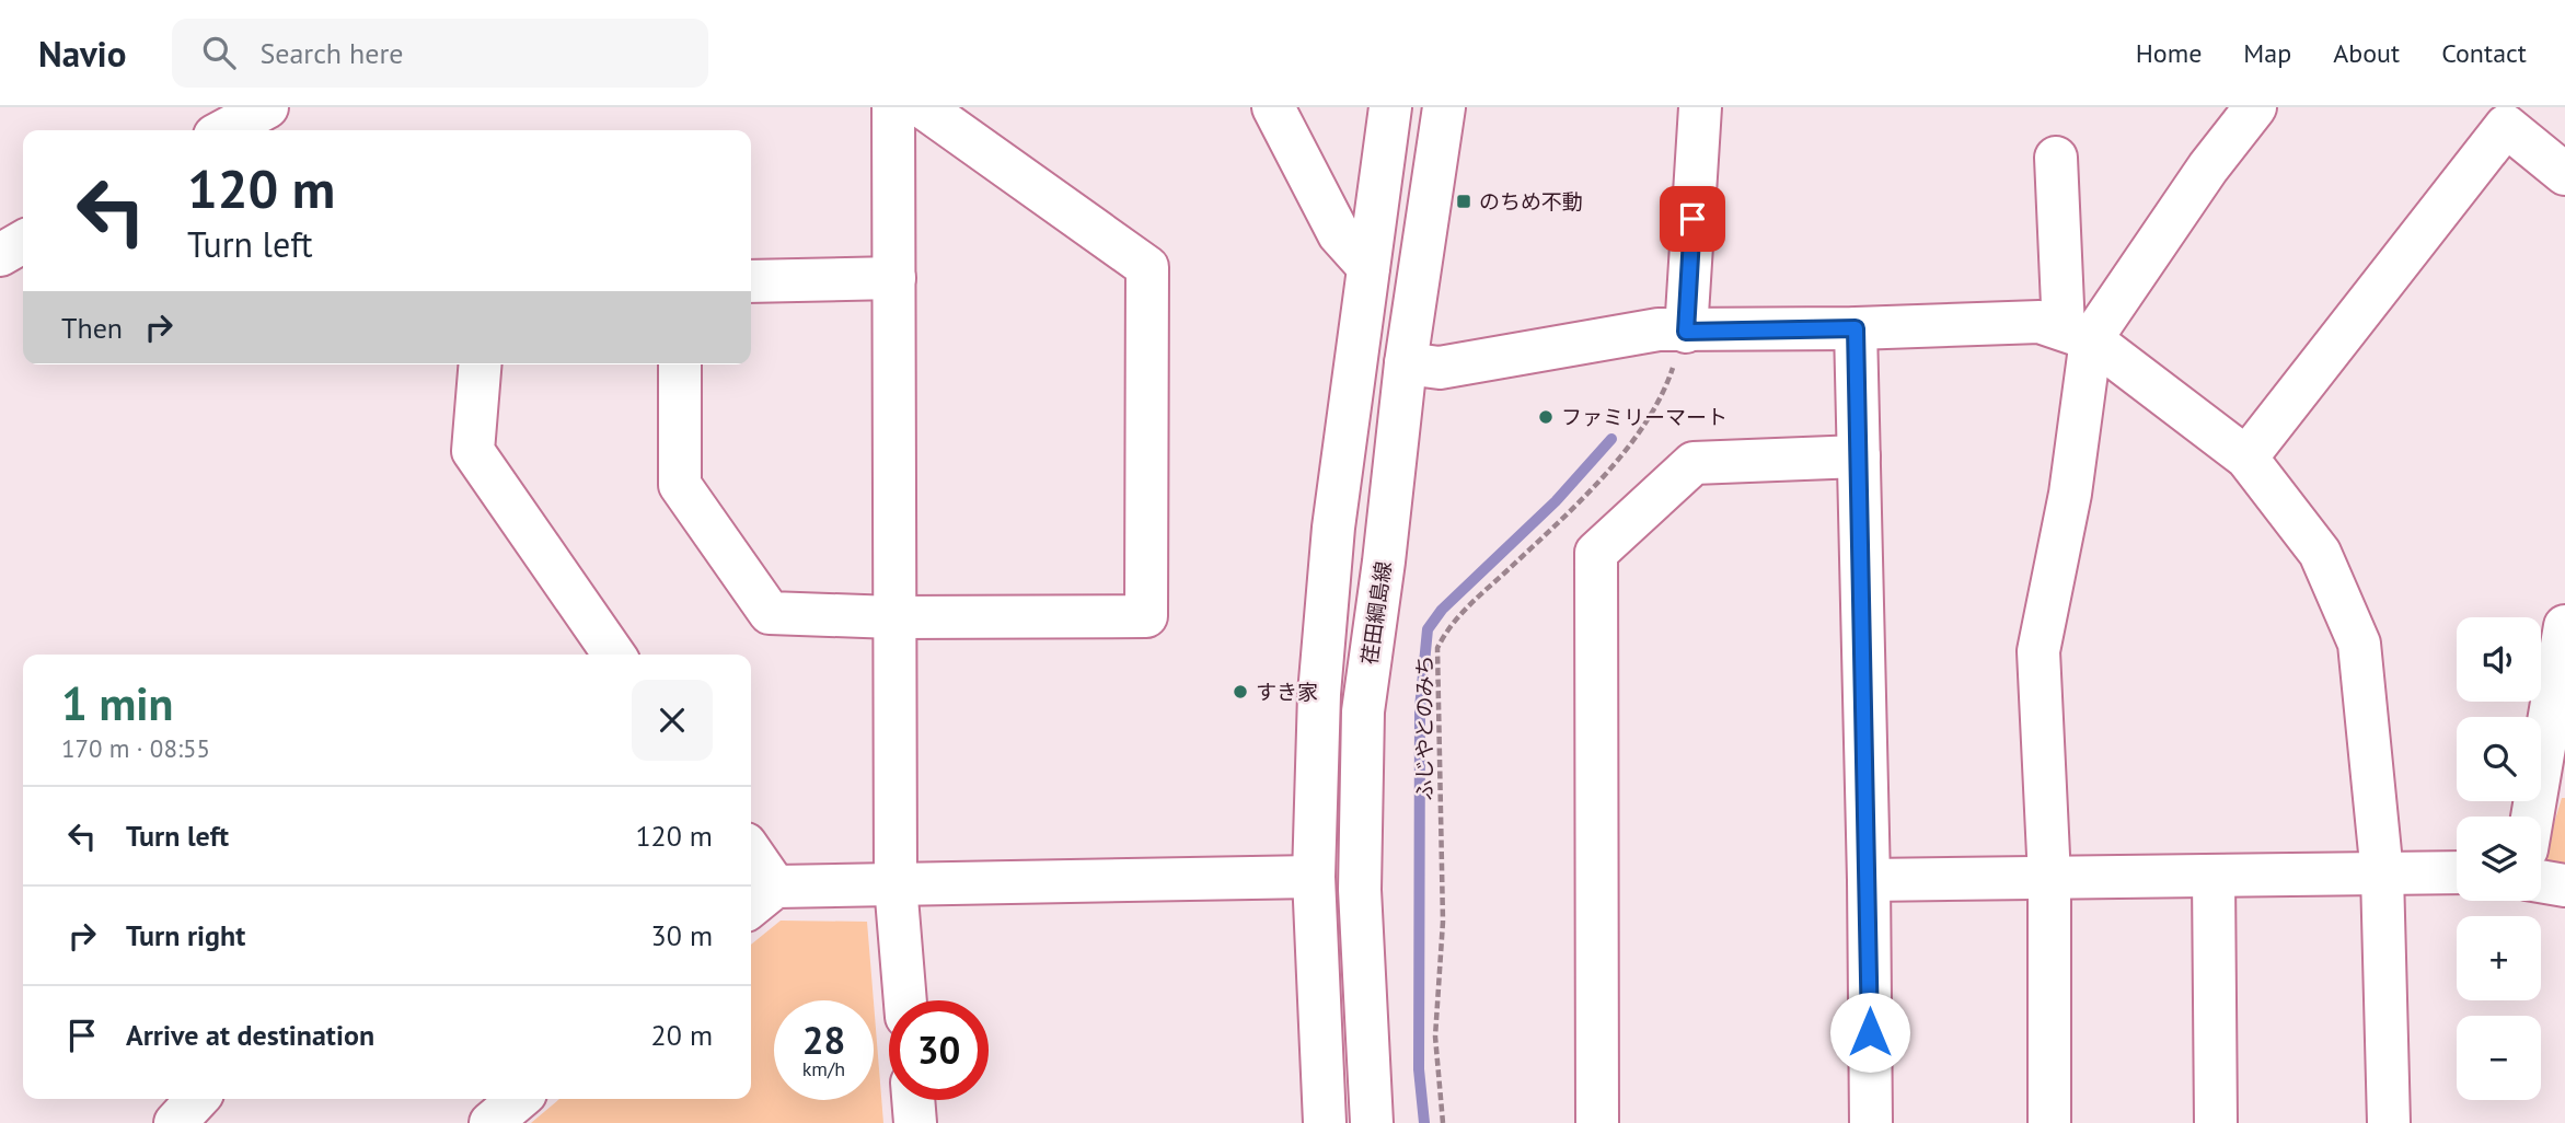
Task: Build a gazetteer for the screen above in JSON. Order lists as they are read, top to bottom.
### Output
{
  "streets": {
    "street": ["荏田綱島線"],
    "path": ["ふじやとのみち"]
  },
  "places": {
    "transit": ["のちめ不動"],
    "other": ["ファミリーマート", "すき家"]
  },
  "page": {
    "header": "Navio",
    "search": "Search here",
    "nav": [
      "Home",
      "Map",
      "About",
      "Contact"
    ],
    "turn": ["120 m", "Turn left"],
    "then": "Then",
    "map_buttons": ["+", "−"],
    "heading": ["1 min", "170 m · 08:55"],
    "list": [
      {
        "name": "Turn left",
        "value": "120 m"
      },
      {
        "name": "Turn right",
        "value": "30 m"
      },
      {
        "name": "Arrive at destination",
        "value": "20 m"
      }
    ],
    "speed": "28 km/h",
    "limit": "30"
  }
}
